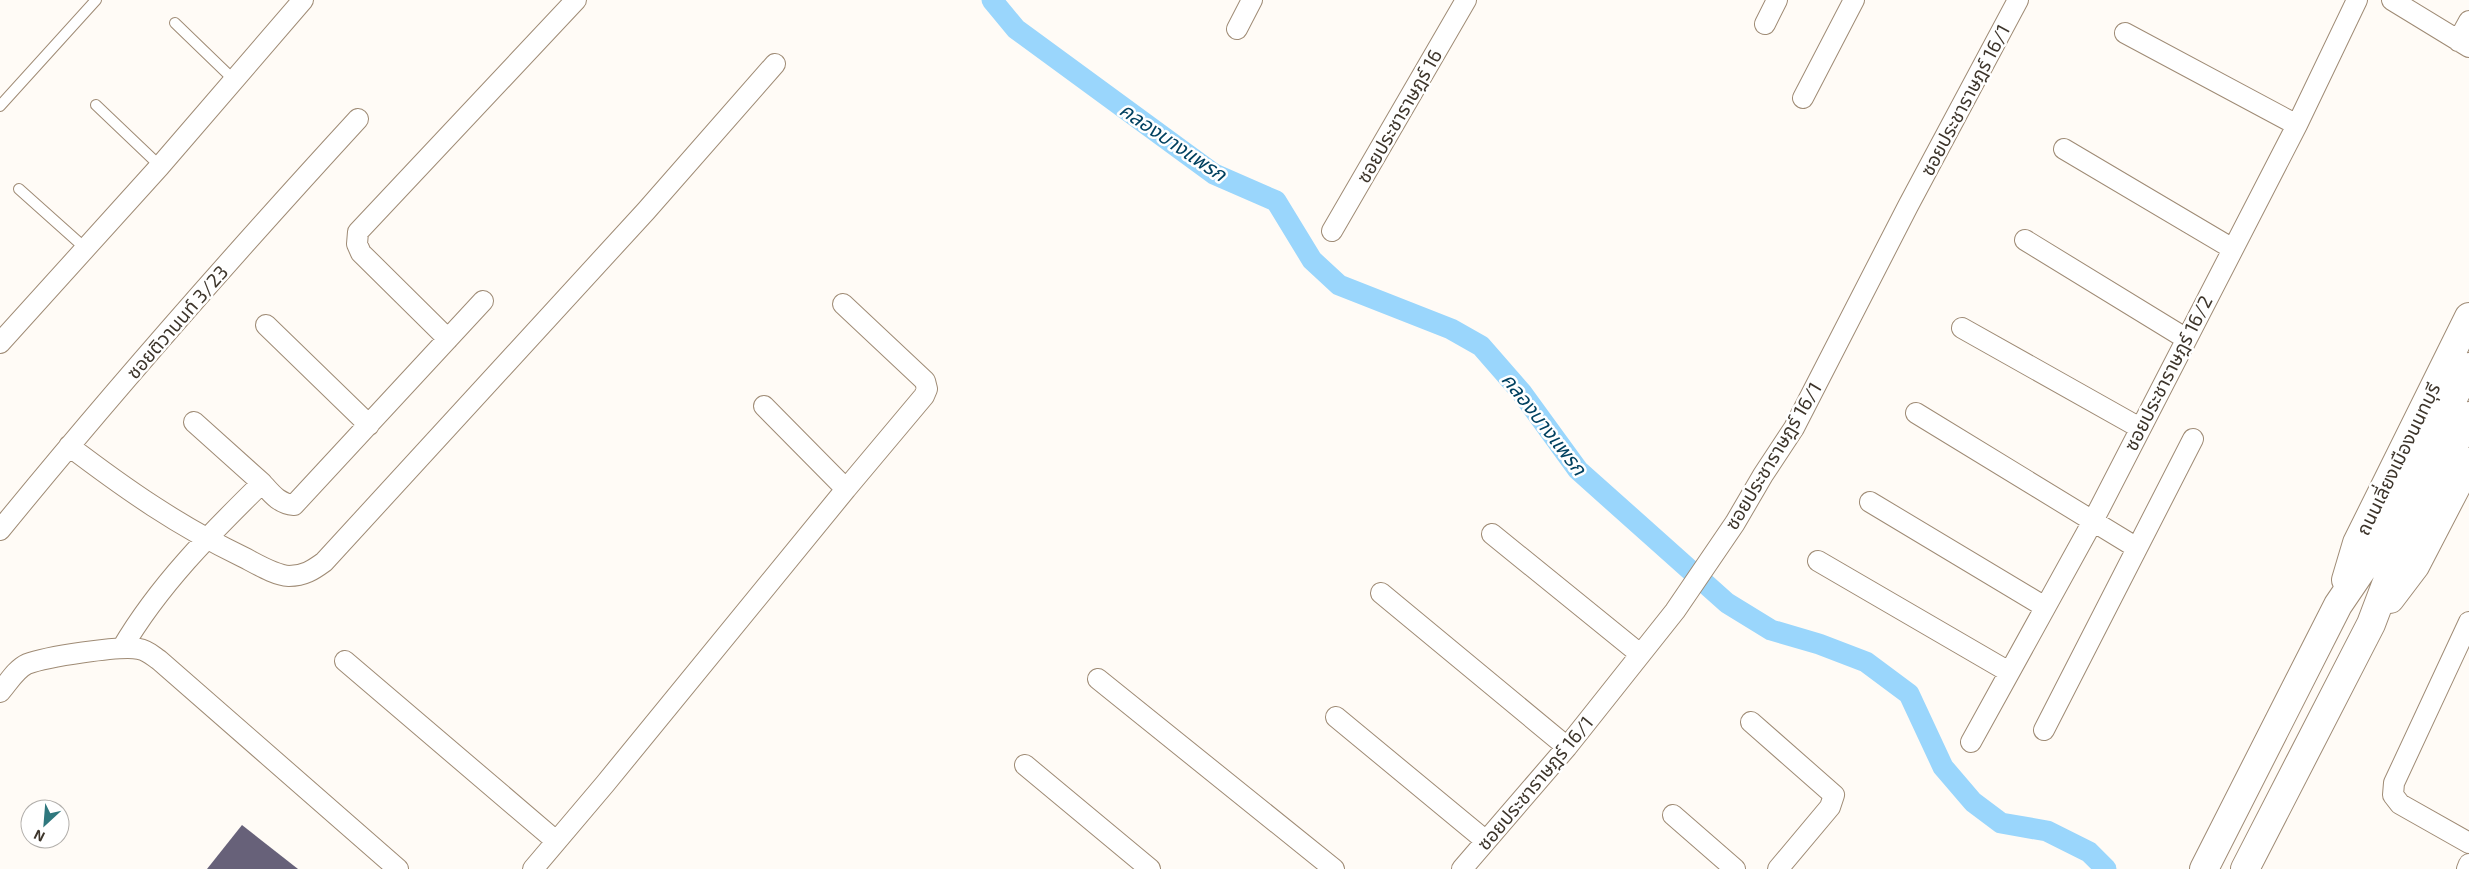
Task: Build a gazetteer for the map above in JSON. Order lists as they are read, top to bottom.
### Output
{
  "streets": {
    "main road": ["ถนนเลี่ยงเมืองนนทบุรี"],
    "street": [
      "ซอยประชาราษฎร์ 16/1",
      "ซอยประชาราษฎร์ 16",
      "ซอยติวานนท์ 3/23",
      "ซอยประชาราษฎร์ 16/2"
    ]
  },
  "water": ["คลองบางแพรก"],
  "north": "bottom left"
}
